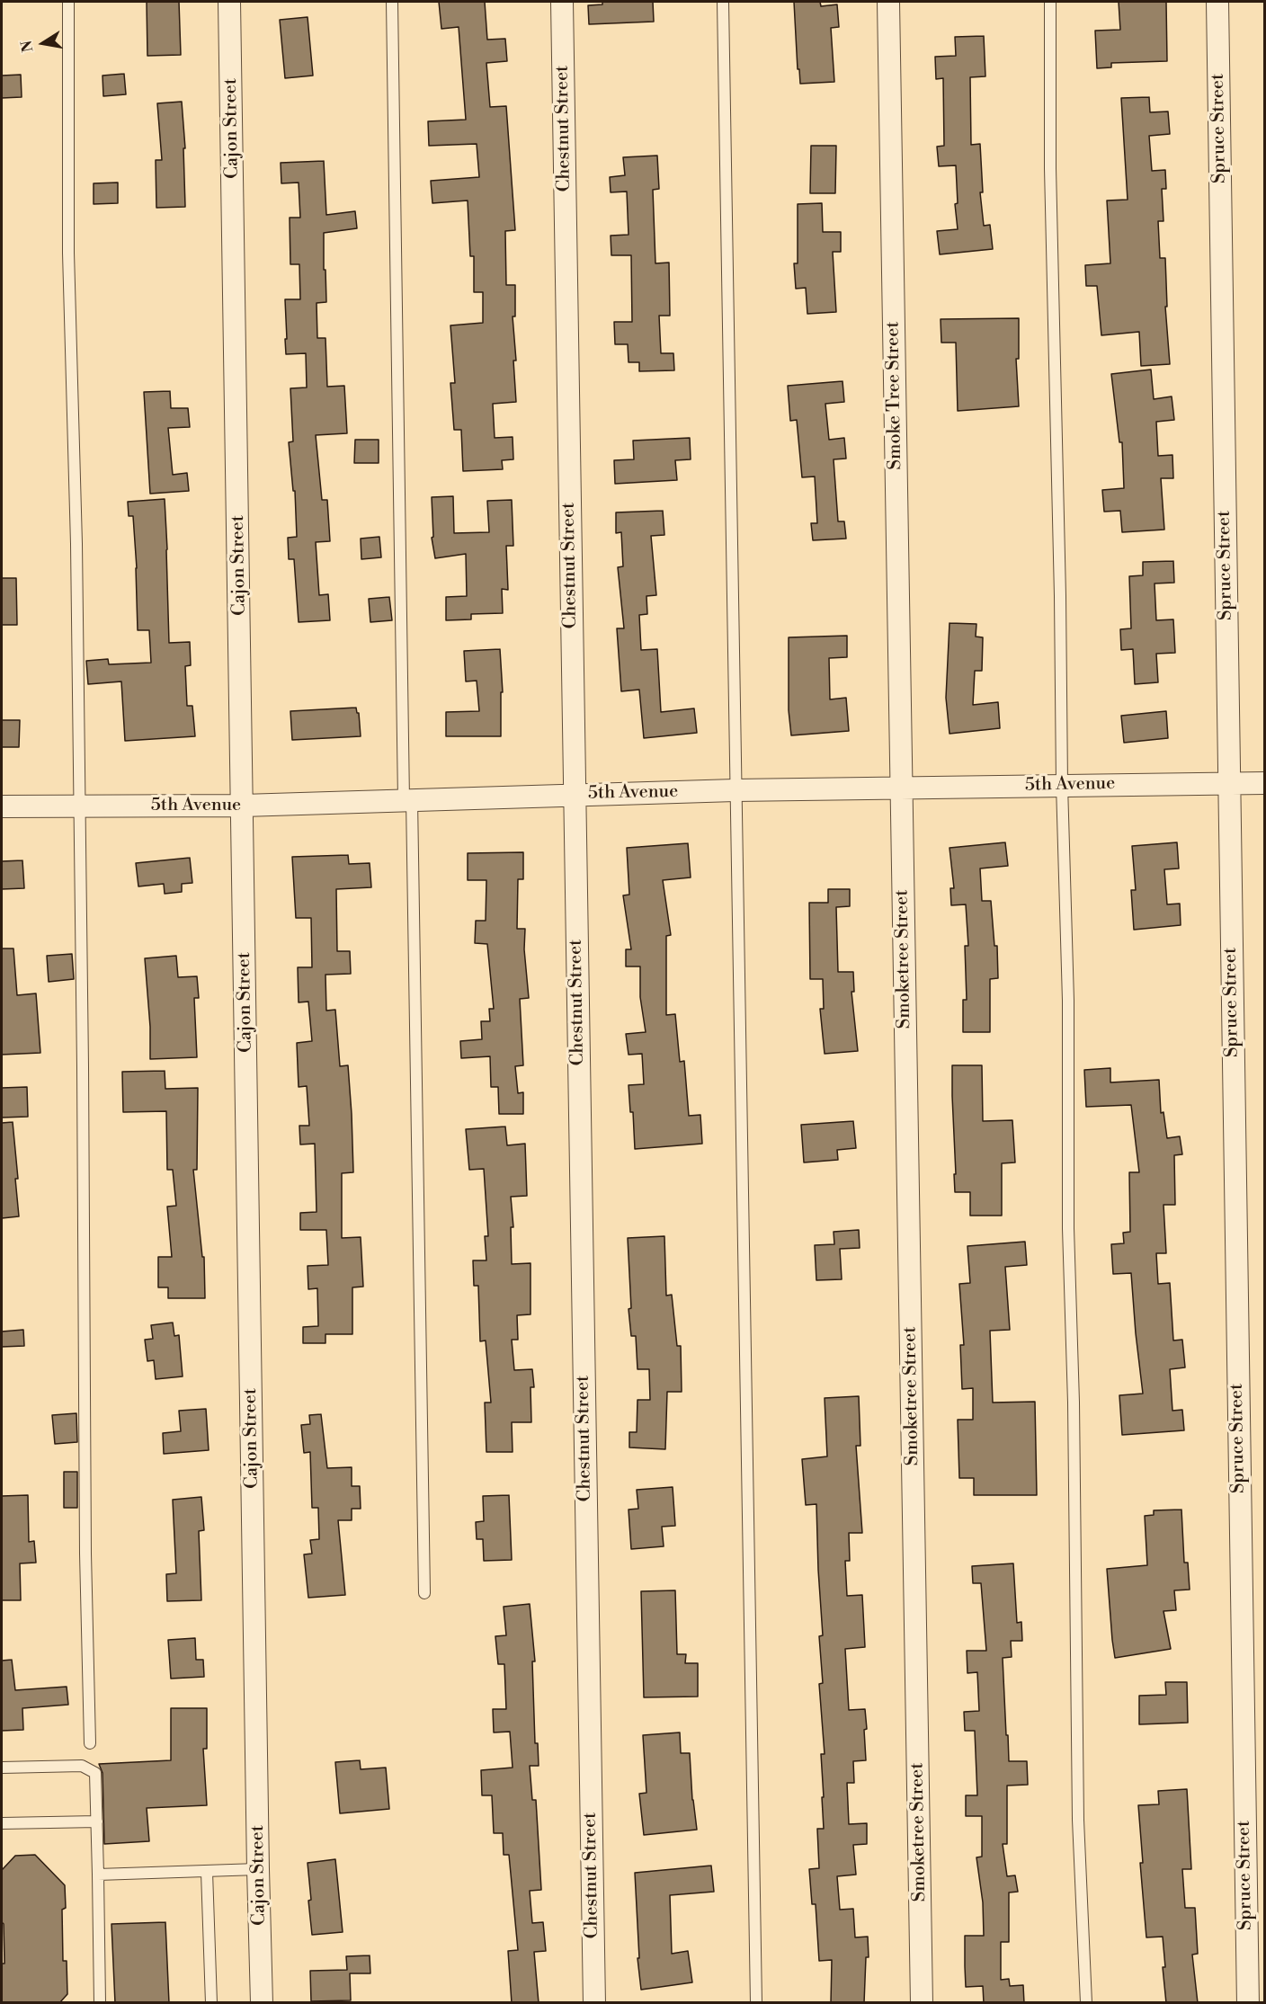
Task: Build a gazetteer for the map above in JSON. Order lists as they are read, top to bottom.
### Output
{
  "streets": {
    "street": [
      "Cajon Street",
      "Chestnut Street",
      "Spruce Street",
      "Smoke Tree Street",
      "5th Avenue",
      "Smoketree Street"
    ]
  },
  "crossings": [
    ["Cajon Street", "5th Avenue"],
    ["Chestnut Street", "5th Avenue"],
    ["Spruce Street", "5th Avenue"],
    ["Smoke Tree Street", "5th Avenue"],
    ["Smoke Tree Street", "Smoketree Street"],
    ["5th Avenue", "Smoketree Street"]
  ],
  "north": "left"
}
